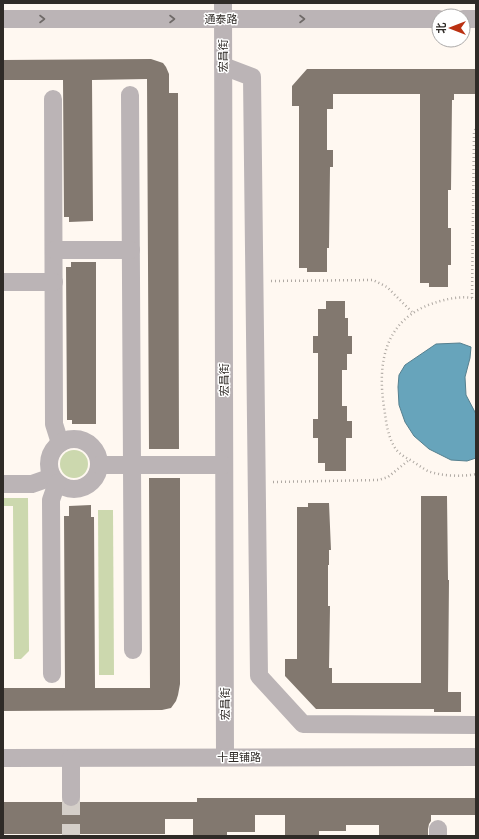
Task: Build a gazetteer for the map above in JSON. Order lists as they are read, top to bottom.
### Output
{
  "streets": {
    "street": ["通泰路", "宏昌街", "十里铺路"]
  },
  "crossings": [
    ["通泰路", "宏昌街"],
    ["宏昌街", "十里铺路"]
  ],
  "one_way": ["通泰路"],
  "north": "left"
}
